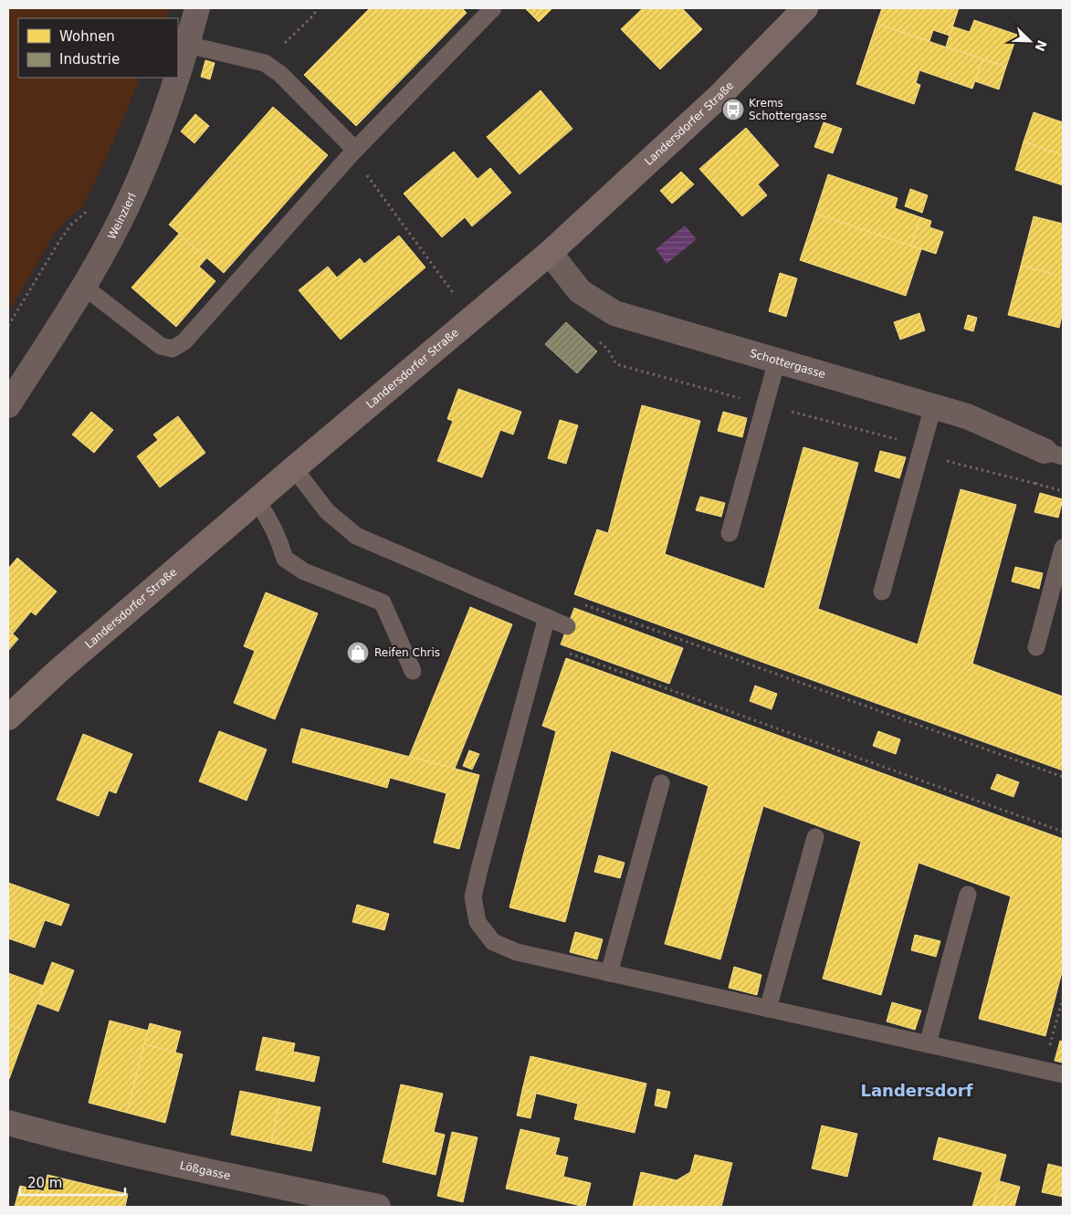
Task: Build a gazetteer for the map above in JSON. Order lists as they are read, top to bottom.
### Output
{
  "streets": {
    "main road": ["Landersdorfer Straße"],
    "street": ["Weinzierl", "Schottergasse", "Lößgasse"]
  },
  "crossings": [
    ["Landersdorfer Straße", "Schottergasse"]
  ],
  "districts": ["Landersdorf"],
  "places": {
    "bus stop": ["Krems Schottergasse"],
    "shop": ["Reifen Chris"]
  },
  "legend": ["Wohnen", "Industrie"],
  "scale_bar": "20 m",
  "north": "bottom right"
}
